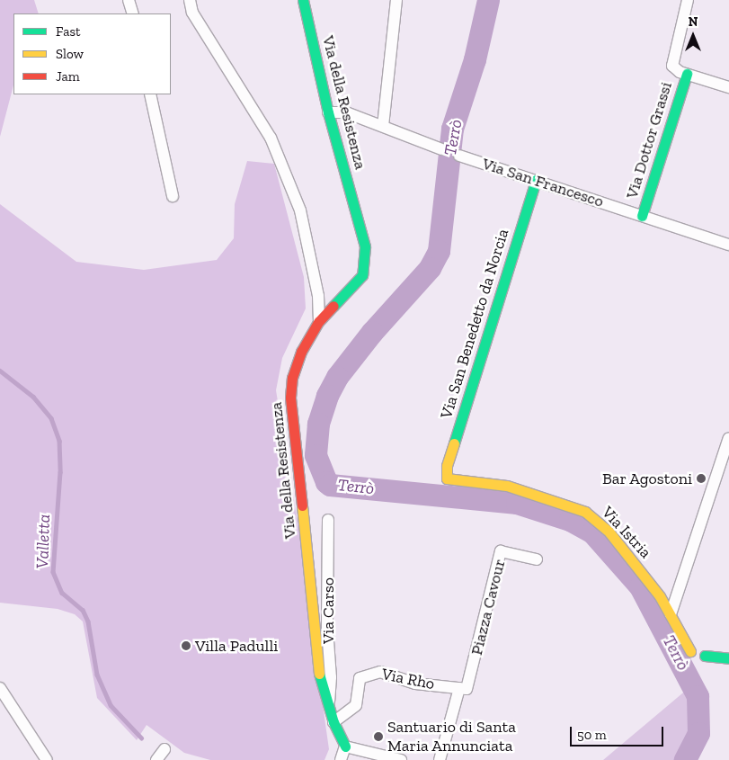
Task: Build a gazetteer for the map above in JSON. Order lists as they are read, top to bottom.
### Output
{
  "streets": {
    "street": [
      "Via della Resistenza",
      "Via Dottor Grassi",
      "Via San Francesco",
      "Via San Benedetto da Norcia",
      "Via Istria",
      "Piazza Cavour",
      "Via Carso",
      "Via Rho"
    ]
  },
  "crossings": [
    ["Via della Resistenza", "Via Carso"],
    ["Via della Resistenza", "Via Rho"],
    ["Via Dottor Grassi", "Via San Francesco"],
    ["Via San Francesco", "Via San Benedetto da Norcia"],
    ["Via San Benedetto da Norcia", "Via Istria"],
    ["Piazza Cavour", "Via Rho"]
  ],
  "water": ["Terrò", "Valletta"],
  "places": ["Bar Agostoni", "Villa Padulli", "Santuario di Santa Maria Annunciata"],
  "legend": ["Fast", "Slow", "Jam"],
  "scale_bar": "50 m",
  "north": "top"
}
